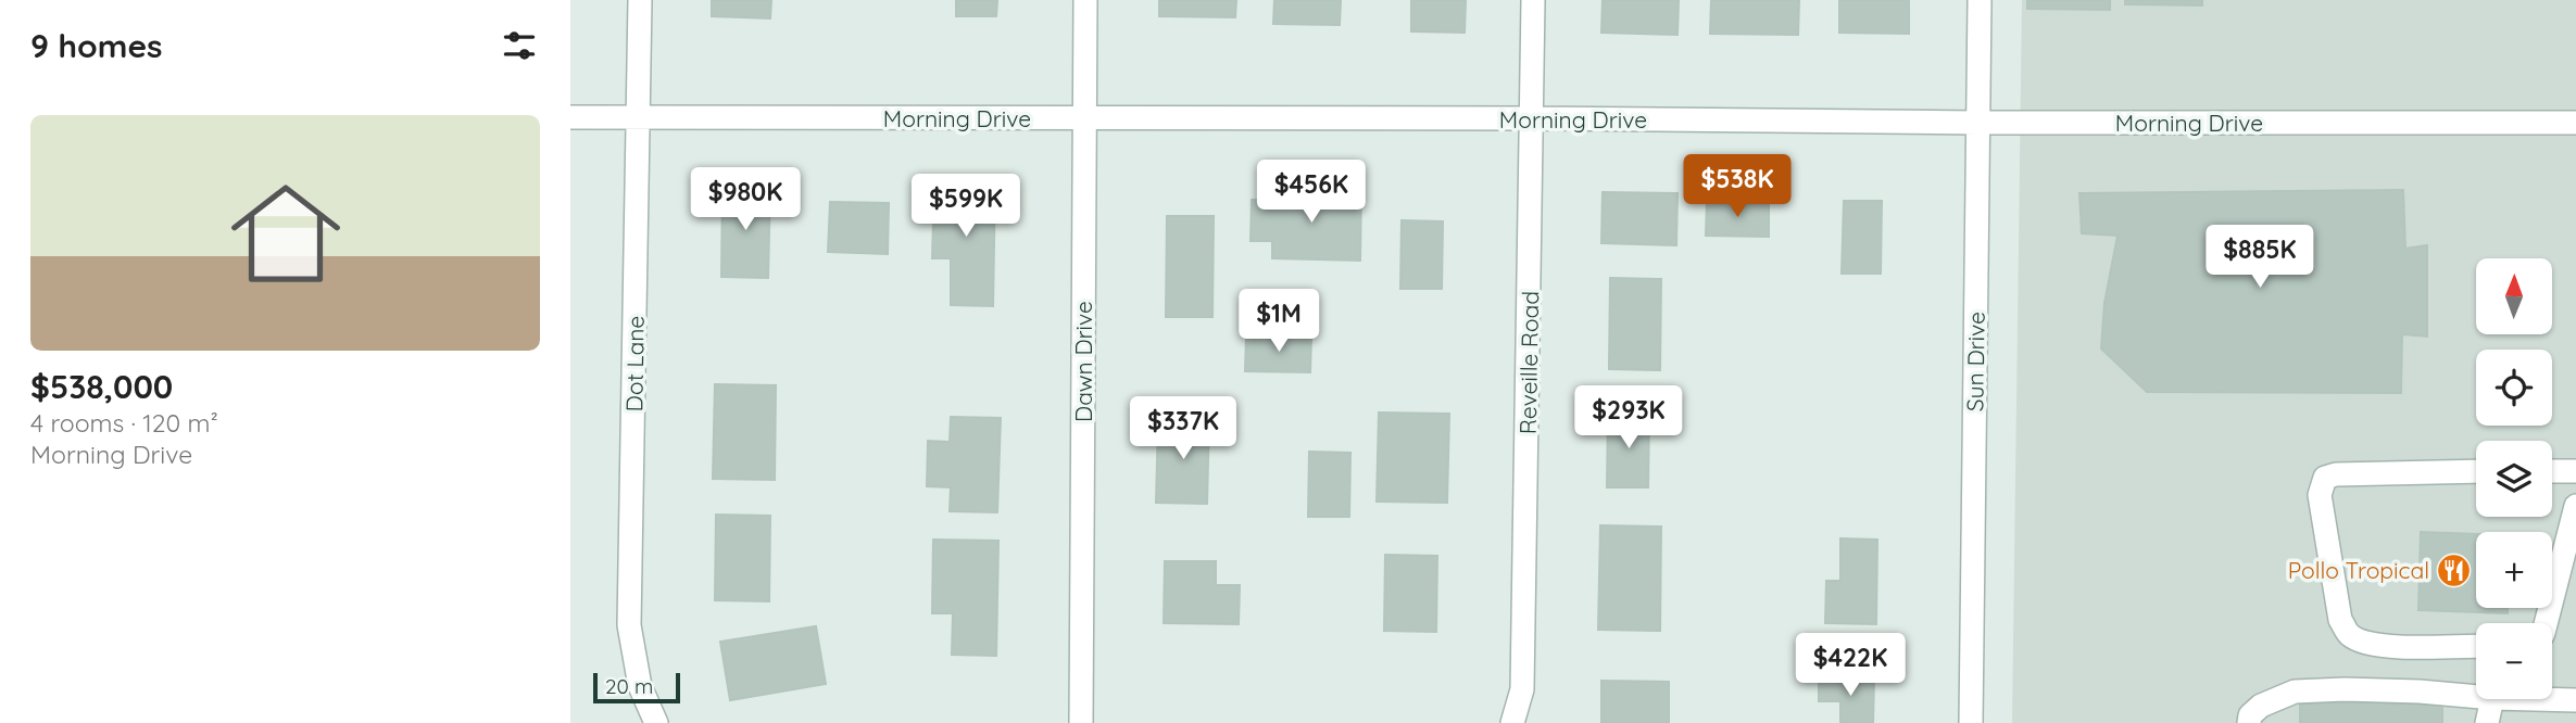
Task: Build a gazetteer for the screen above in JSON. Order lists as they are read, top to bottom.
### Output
{
  "streets": {
    "street": [
      "Morning Drive",
      "Dawn Drive",
      "Sun Drive",
      "Reveille Road",
      "Dot Lane"
    ]
  },
  "crossings": [
    ["Morning Drive", "Dawn Drive"],
    ["Morning Drive", "Sun Drive"],
    ["Morning Drive", "Reveille Road"],
    ["Morning Drive", "Dot Lane"]
  ],
  "places": {
    "restaurant": ["Pollo Tropical"]
  },
  "scale_bar": "20 m",
  "north": "top",
  "page": {
    "heading": "9 homes",
    "list": [
      {
        "name": "$538,000",
        "note": "4 rooms · 120 m² · Morning Drive"
      }
    ],
    "price": [
      "$538K",
      "$456K",
      "$980K",
      "$599K",
      "$885K",
      "$1M",
      "$293K",
      "$337K",
      "$422K"
    ],
    "map_buttons": ["+", "−"],
    "scale": "20 m"
  }
}
